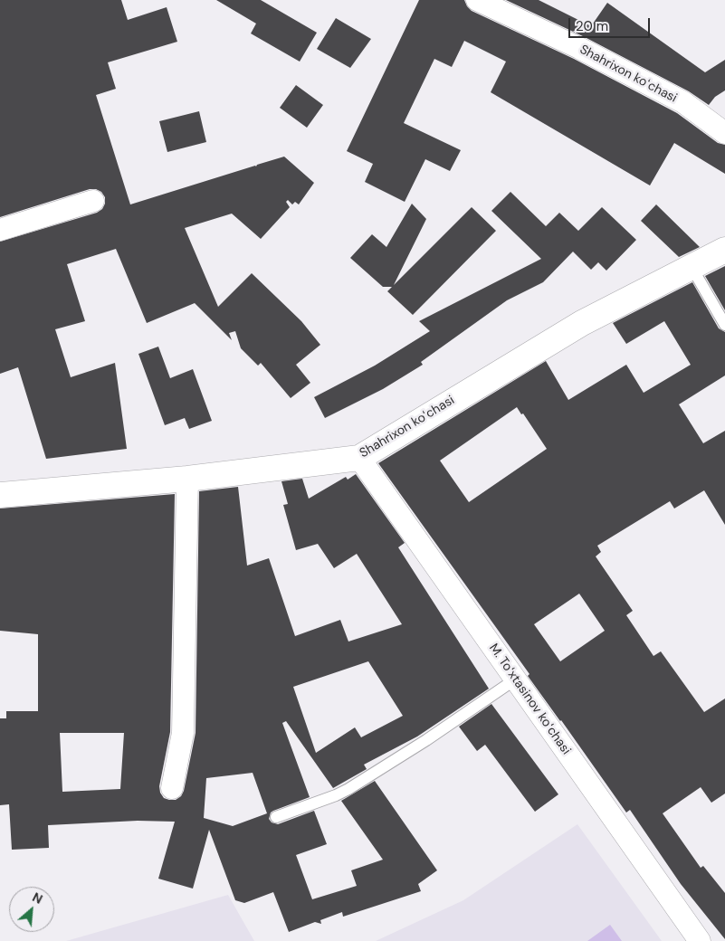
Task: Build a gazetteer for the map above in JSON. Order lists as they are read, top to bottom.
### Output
{
  "streets": {
    "street": ["Shahrixon koʻchasi", "M. Toʻxtasinov koʻchasi"]
  },
  "crossings": [
    ["Shahrixon koʻchasi", "M. Toʻxtasinov koʻchasi"]
  ],
  "scale_bar": "20 m",
  "north": "top right"
}
